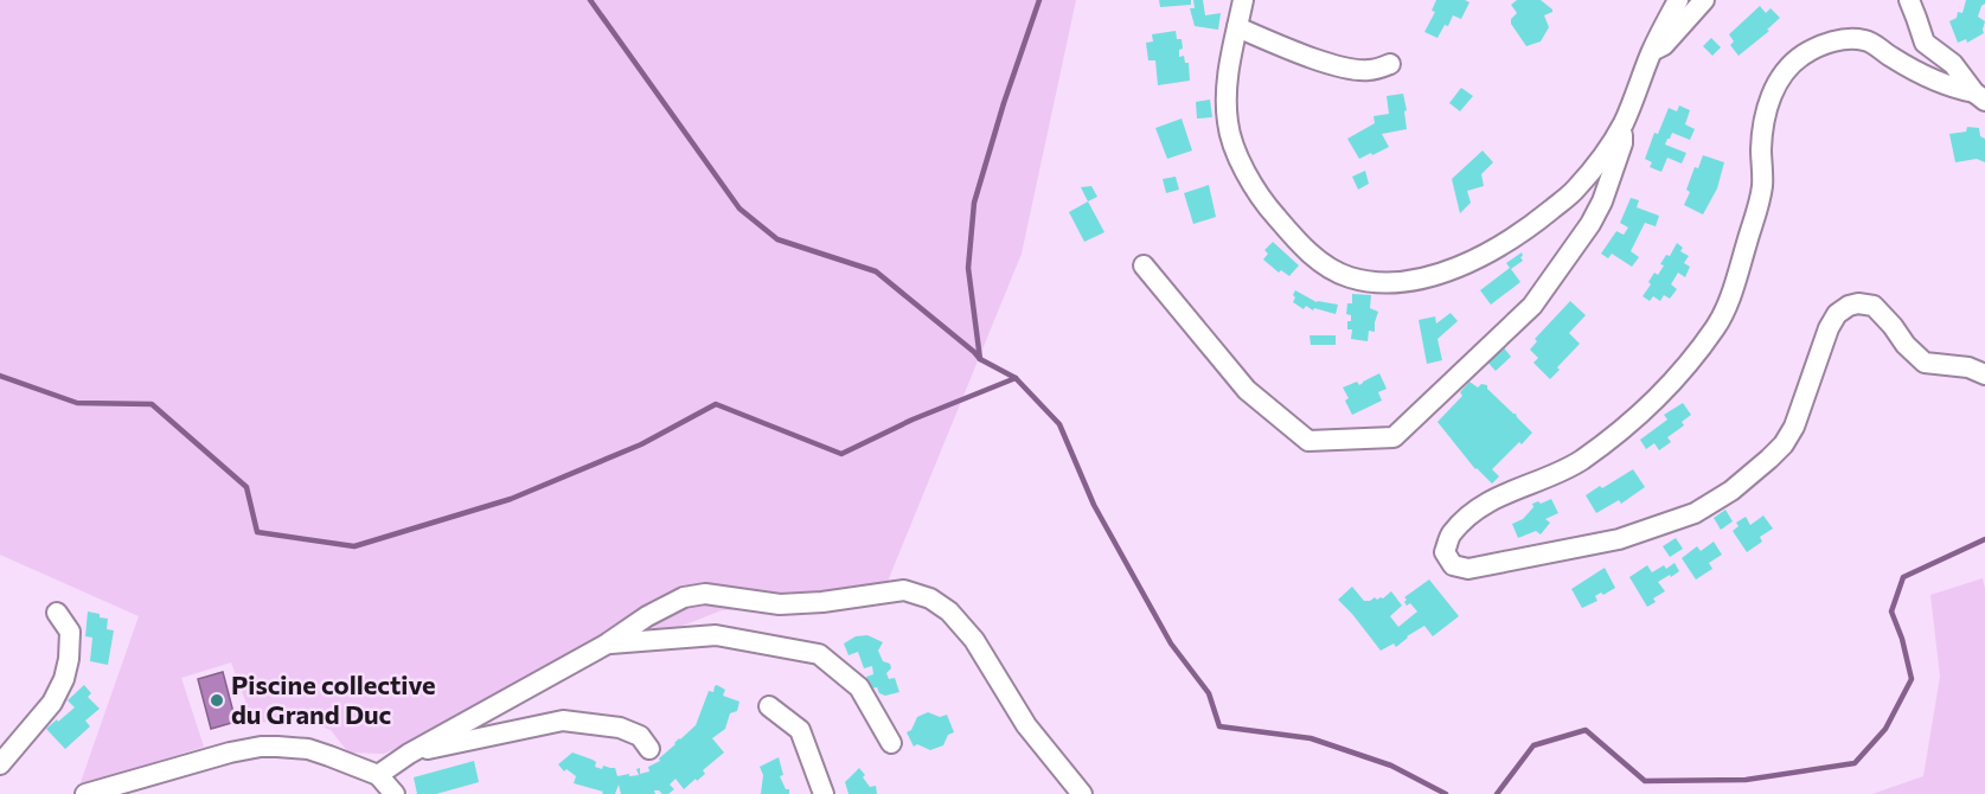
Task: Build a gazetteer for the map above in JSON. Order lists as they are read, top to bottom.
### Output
{
  "places": ["Piscine collective du Grand Duc"]
}
